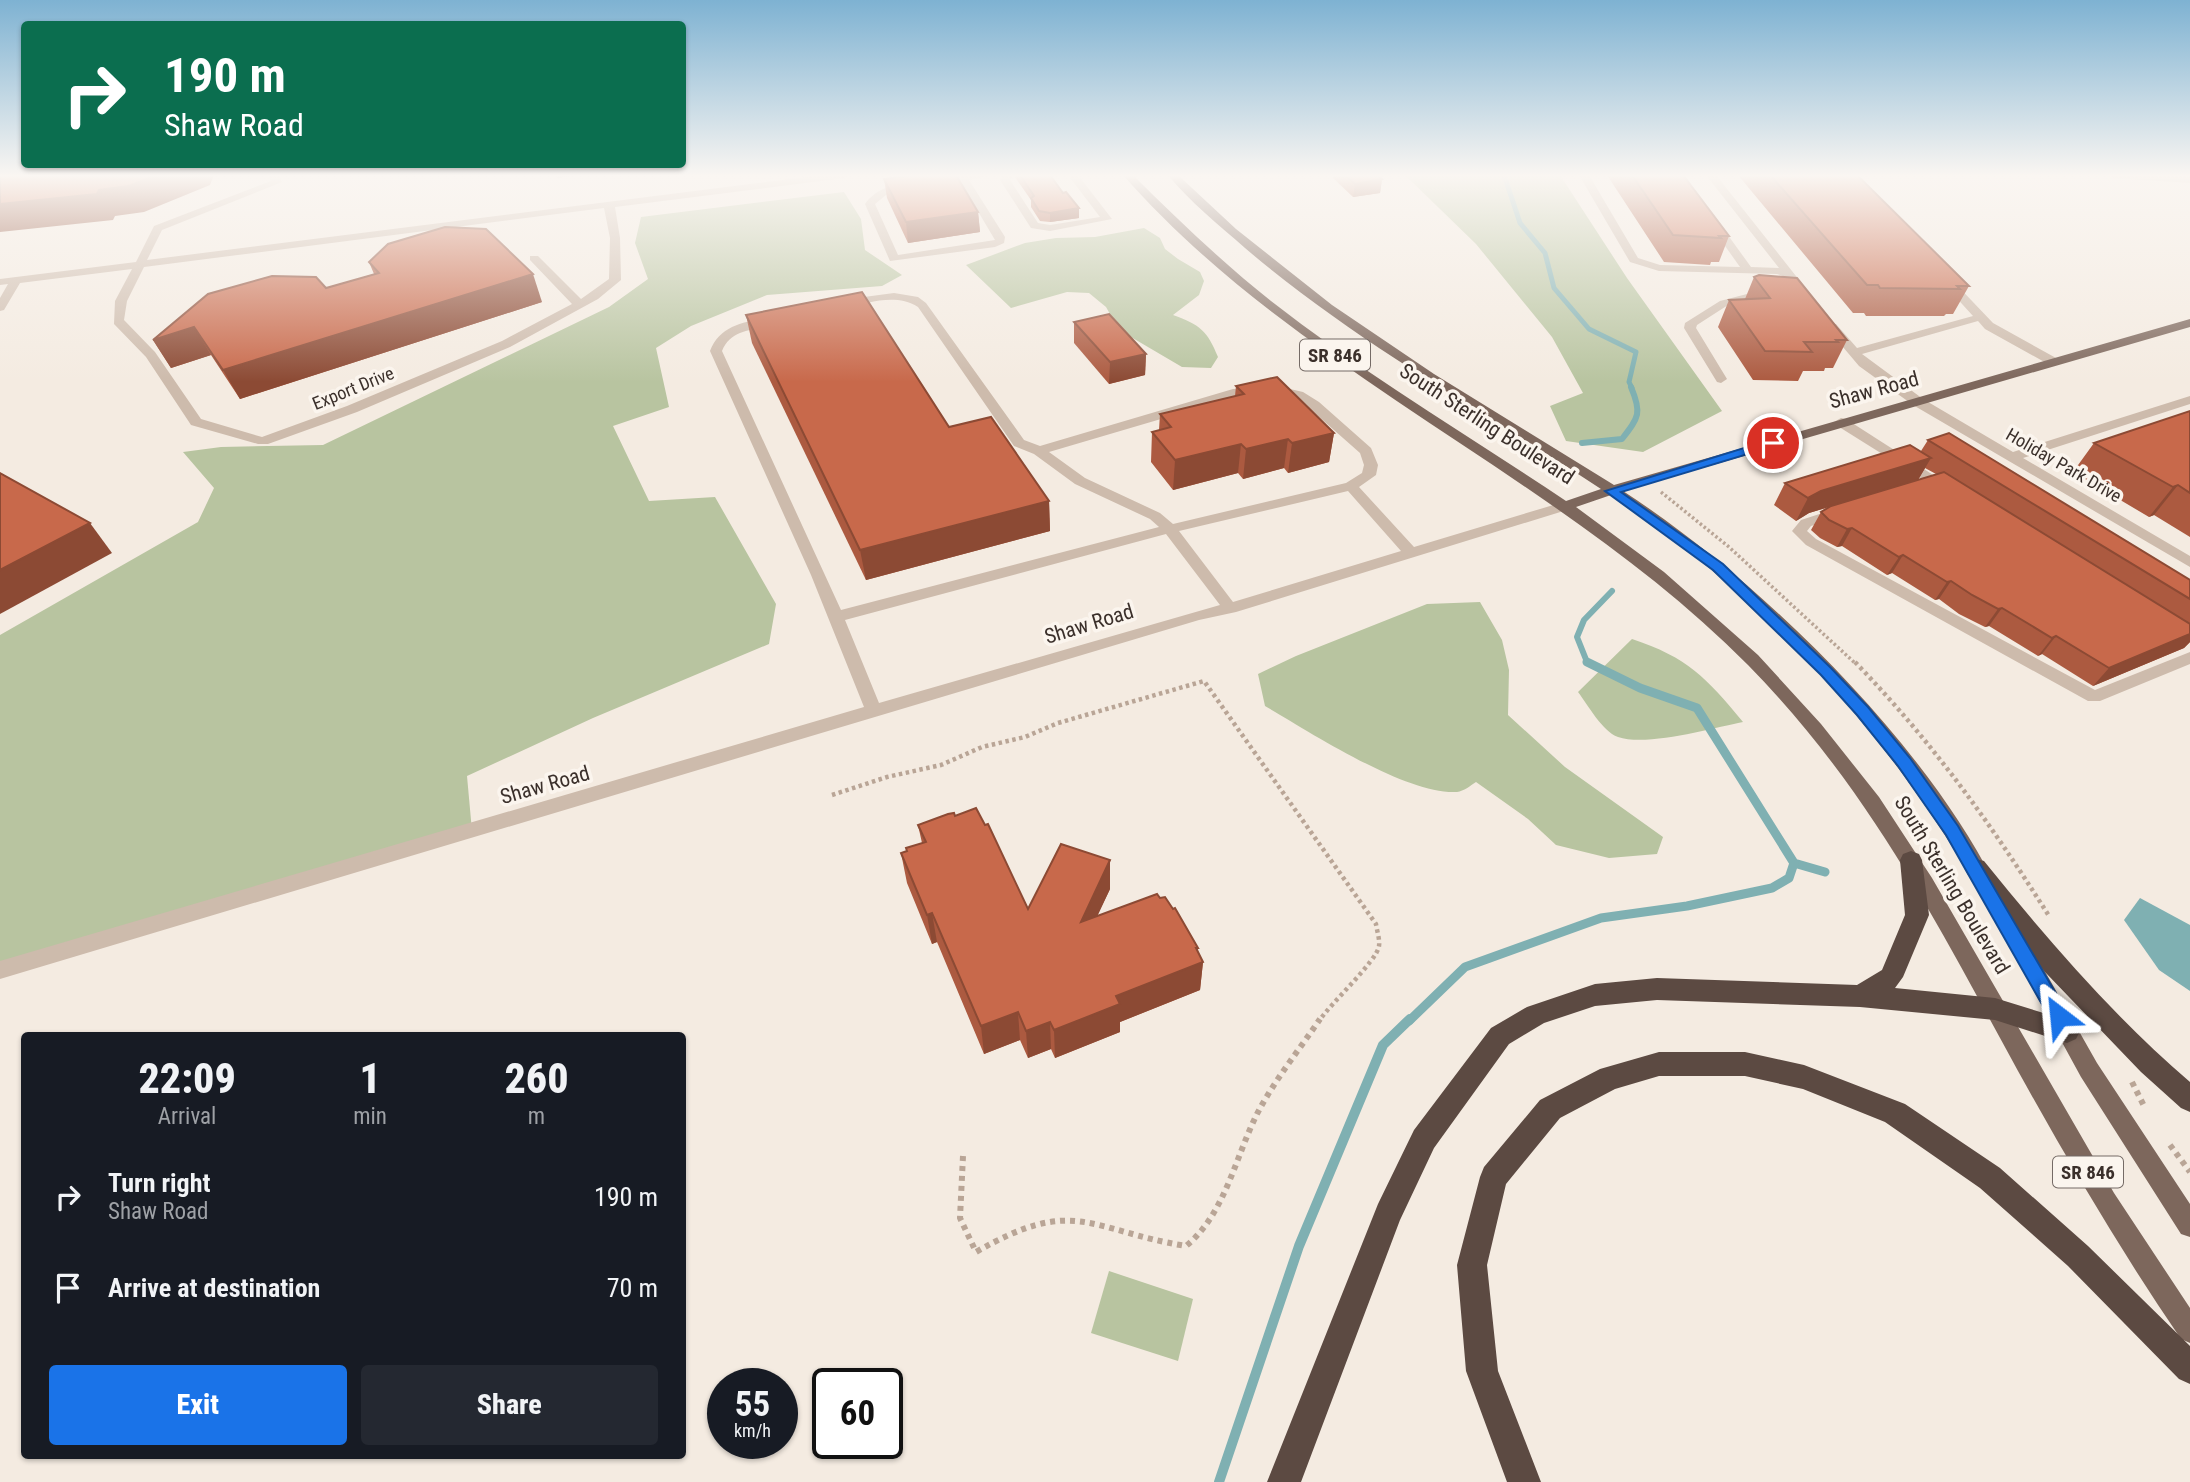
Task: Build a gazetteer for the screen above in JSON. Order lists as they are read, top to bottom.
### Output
{
  "streets": {
    "main road": ["SR 846", "Shaw Road", "South Sterling Boulevard"],
    "street": ["Export Drive", "Holiday Park Drive"]
  },
  "crossings": [
    ["Shaw Road", "South Sterling Boulevard"],
    ["Shaw Road", "Holiday Park Drive"]
  ],
  "page": {
    "turn": ["190 m", "Shaw Road"],
    "eta": [
      "22:09",
      "Arrival",
      "1",
      "min",
      "260",
      "m"
    ],
    "list": [
      {
        "name": "Turn right",
        "note": "Shaw Road",
        "value": "190 m"
      },
      {
        "name": "Arrive at destination",
        "value": "70 m"
      }
    ],
    "buttons": ["Exit", "Share"],
    "speed": "55 km/h",
    "limit": "60"
  }
}
